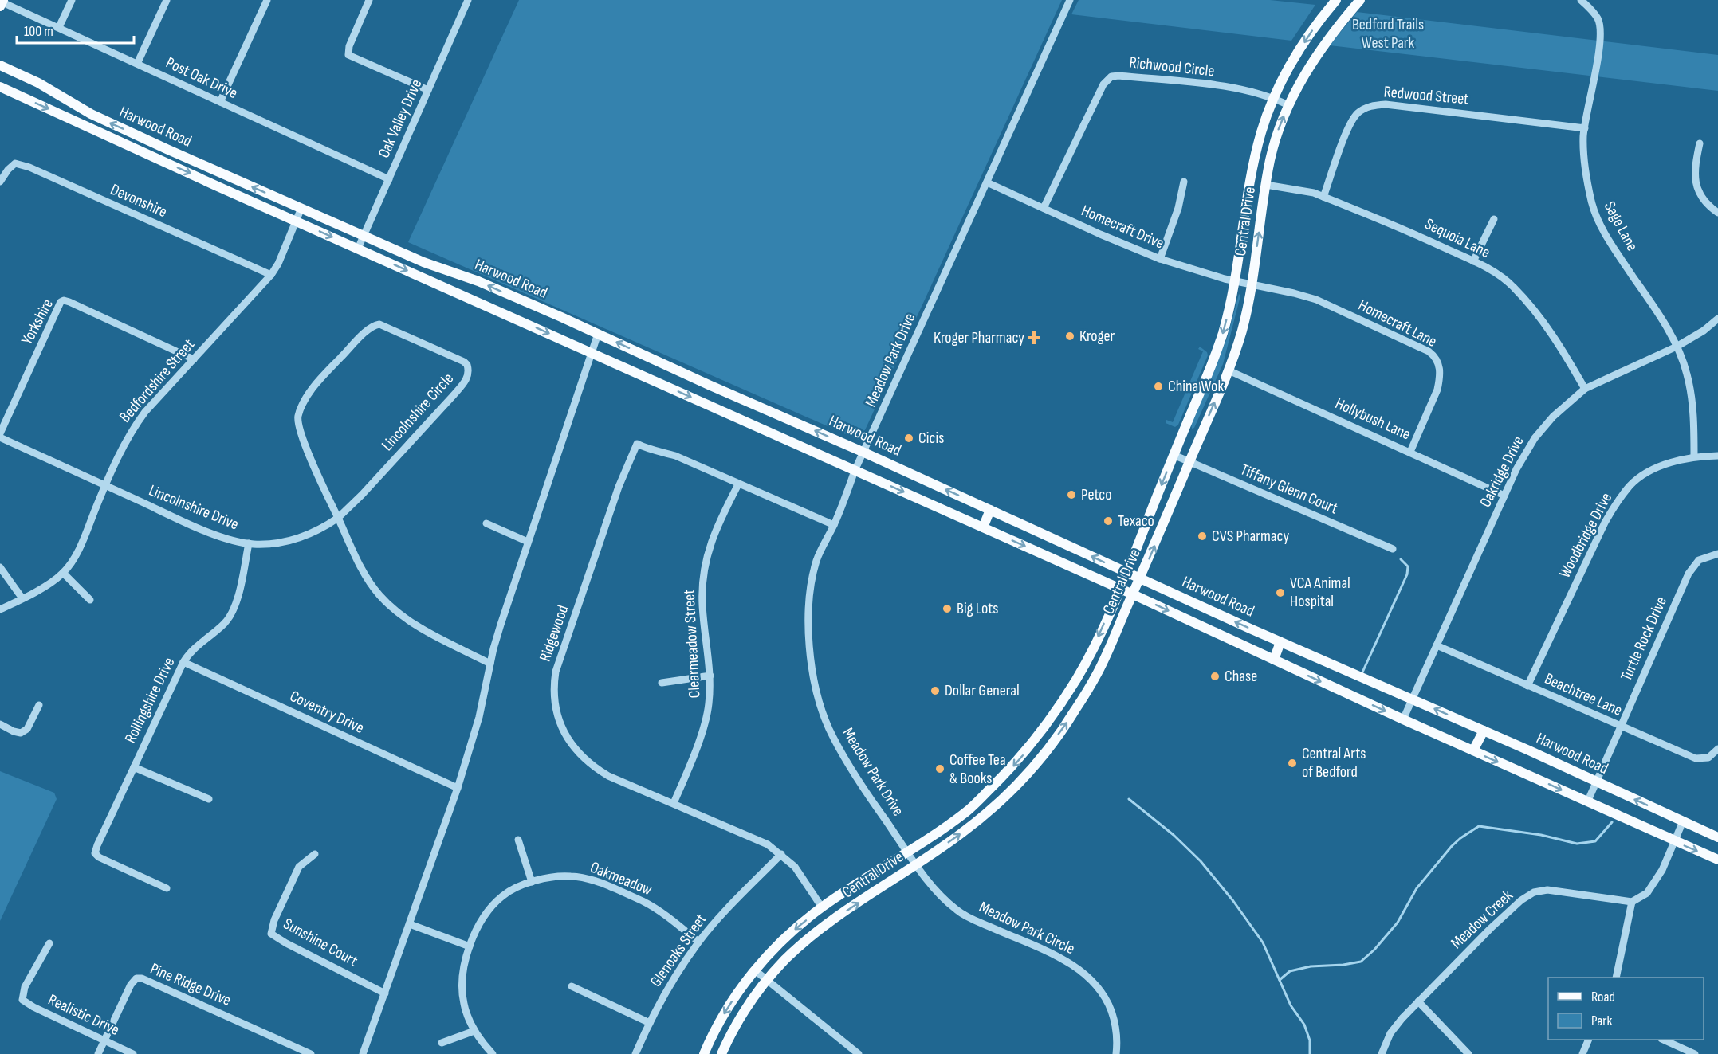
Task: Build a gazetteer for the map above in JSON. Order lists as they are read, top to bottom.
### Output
{
  "streets": {
    "main road": ["Harwood Road", "Central Drive"],
    "street": [
      "Richwood Circle",
      "Post Oak Drive",
      "Redwood Street",
      "Oak Valley Drive",
      "Devonshire",
      "Sage Lane",
      "Homecraft Drive",
      "Sequoia Lane",
      "Yorkshire",
      "Homecraft Lane",
      "Meadow Park Drive",
      "Bedfordshire Street",
      "Lincolnshire Circle",
      "Hollybush Lane",
      "Oakridge Drive",
      "Tiffany Glenn Court",
      "Lincolnshire Drive",
      "Woodbridge Drive",
      "Ridgewood",
      "Turtle Rock Drive",
      "Clearmeadow Street",
      "Beachtree Lane",
      "Rollingshire Drive",
      "Coventry Drive",
      "Oakmeadow",
      "Meadow Creek",
      "Meadow Park Circle",
      "Sunshine Court",
      "Glenoaks Street",
      "Pine Ridge Drive",
      "Realistic Drive"
    ]
  },
  "crossings": [
    ["Richwood Circle", "Central Drive"],
    ["Richwood Circle", "Homecraft Drive"],
    ["Post Oak Drive", "Oak Valley Drive"],
    ["Redwood Street", "Sage Lane"],
    ["Redwood Street", "Sequoia Lane"],
    ["Oak Valley Drive", "Harwood Road"],
    ["Harwood Road", "Central Drive"],
    ["Harwood Road", "Meadow Park Drive"],
    ["Harwood Road", "Bedfordshire Street"],
    ["Harwood Road", "Oakridge Drive"],
    ["Harwood Road", "Turtle Rock Drive"],
    ["Devonshire", "Bedfordshire Street"],
    ["Central Drive", "Homecraft Drive"],
    ["Central Drive", "Sequoia Lane"],
    ["Central Drive", "Homecraft Lane"],
    ["Central Drive", "Meadow Park Drive"],
    ["Central Drive", "Hollybush Lane"],
    ["Central Drive", "Tiffany Glenn Court"],
    ["Central Drive", "Ridgewood"],
    ["Central Drive", "Meadow Park Circle"],
    ["Sage Lane", "Oakridge Drive"],
    ["Sage Lane", "Woodbridge Drive"],
    ["Homecraft Drive", "Homecraft Lane"],
    ["Homecraft Drive", "Meadow Park Drive"],
    ["Sequoia Lane", "Oakridge Drive"],
    ["Yorkshire", "Bedfordshire Street"],
    ["Homecraft Lane", "Hollybush Lane"],
    ["Meadow Park Drive", "Ridgewood"],
    ["Meadow Park Drive", "Meadow Park Circle"],
    ["Bedfordshire Street", "Lincolnshire Drive"],
    ["Lincolnshire Circle", "Lincolnshire Drive"],
    ["Hollybush Lane", "Oakridge Drive"],
    ["Oakridge Drive", "Beachtree Lane"],
    ["Lincolnshire Drive", "Rollingshire Drive"],
    ["Woodbridge Drive", "Beachtree Lane"],
    ["Ridgewood", "Clearmeadow Street"],
    ["Ridgewood", "Glenoaks Street"],
    ["Turtle Rock Drive", "Beachtree Lane"],
    ["Rollingshire Drive", "Coventry Drive"],
    ["Oakmeadow", "Glenoaks Street"],
    ["Pine Ridge Drive", "Realistic Drive"]
  ],
  "parks": ["Bedford Trails West Park"],
  "places": {
    "other": [
      "Kroger",
      "China Wok",
      "Cicis",
      "Petco",
      "Texaco",
      "CVS Pharmacy",
      "VCA Animal Hospital",
      "Big Lots",
      "Chase",
      "Dollar General",
      "Central Arts of Bedford",
      "Coffee Tea & Books"
    ],
    "health": ["Kroger Pharmacy"]
  },
  "legend": ["Road", "Park"],
  "scale_bar": "100 m"
}
